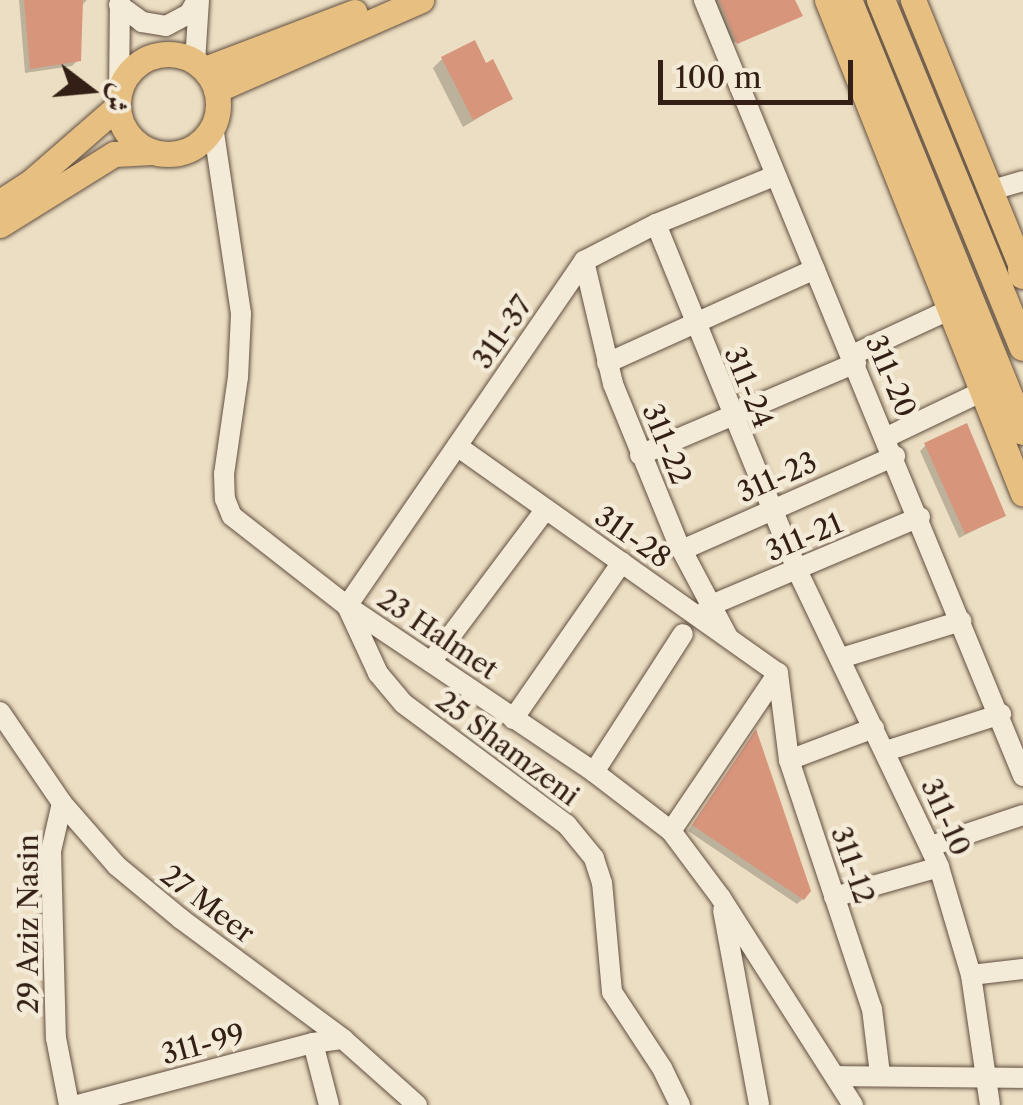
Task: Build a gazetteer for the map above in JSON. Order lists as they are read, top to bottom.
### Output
{
  "streets": {
    "street": [
      "311-37",
      "311-20",
      "311-24",
      "311-22",
      "311-23",
      "311-28",
      "311-21",
      "23 Halmet",
      "25 Shamzeni",
      "311-10",
      "311-12",
      "27 Meer",
      "29 Aziz Nasin",
      "311-99"
    ]
  },
  "crossings": [
    ["311-37", "311-20"],
    ["311-37", "311-24"],
    ["311-37", "311-22"],
    ["311-37", "311-28"],
    ["311-37", "23 Halmet"],
    ["311-37", "25 Shamzeni"],
    ["311-20", "311-23"],
    ["311-20", "311-21"],
    ["311-24", "311-23"],
    ["311-24", "311-21"],
    ["311-24", "311-10"],
    ["311-22", "311-23"],
    ["311-22", "311-28"],
    ["311-22", "311-21"],
    ["311-22", "311-12"],
    ["311-28", "311-21"],
    ["311-21", "311-10"],
    ["23 Halmet", "25 Shamzeni"],
    ["27 Meer", "29 Aziz Nasin"],
    ["27 Meer", "311-99"]
  ],
  "scale_bar": "100 m",
  "north": "right"
}
